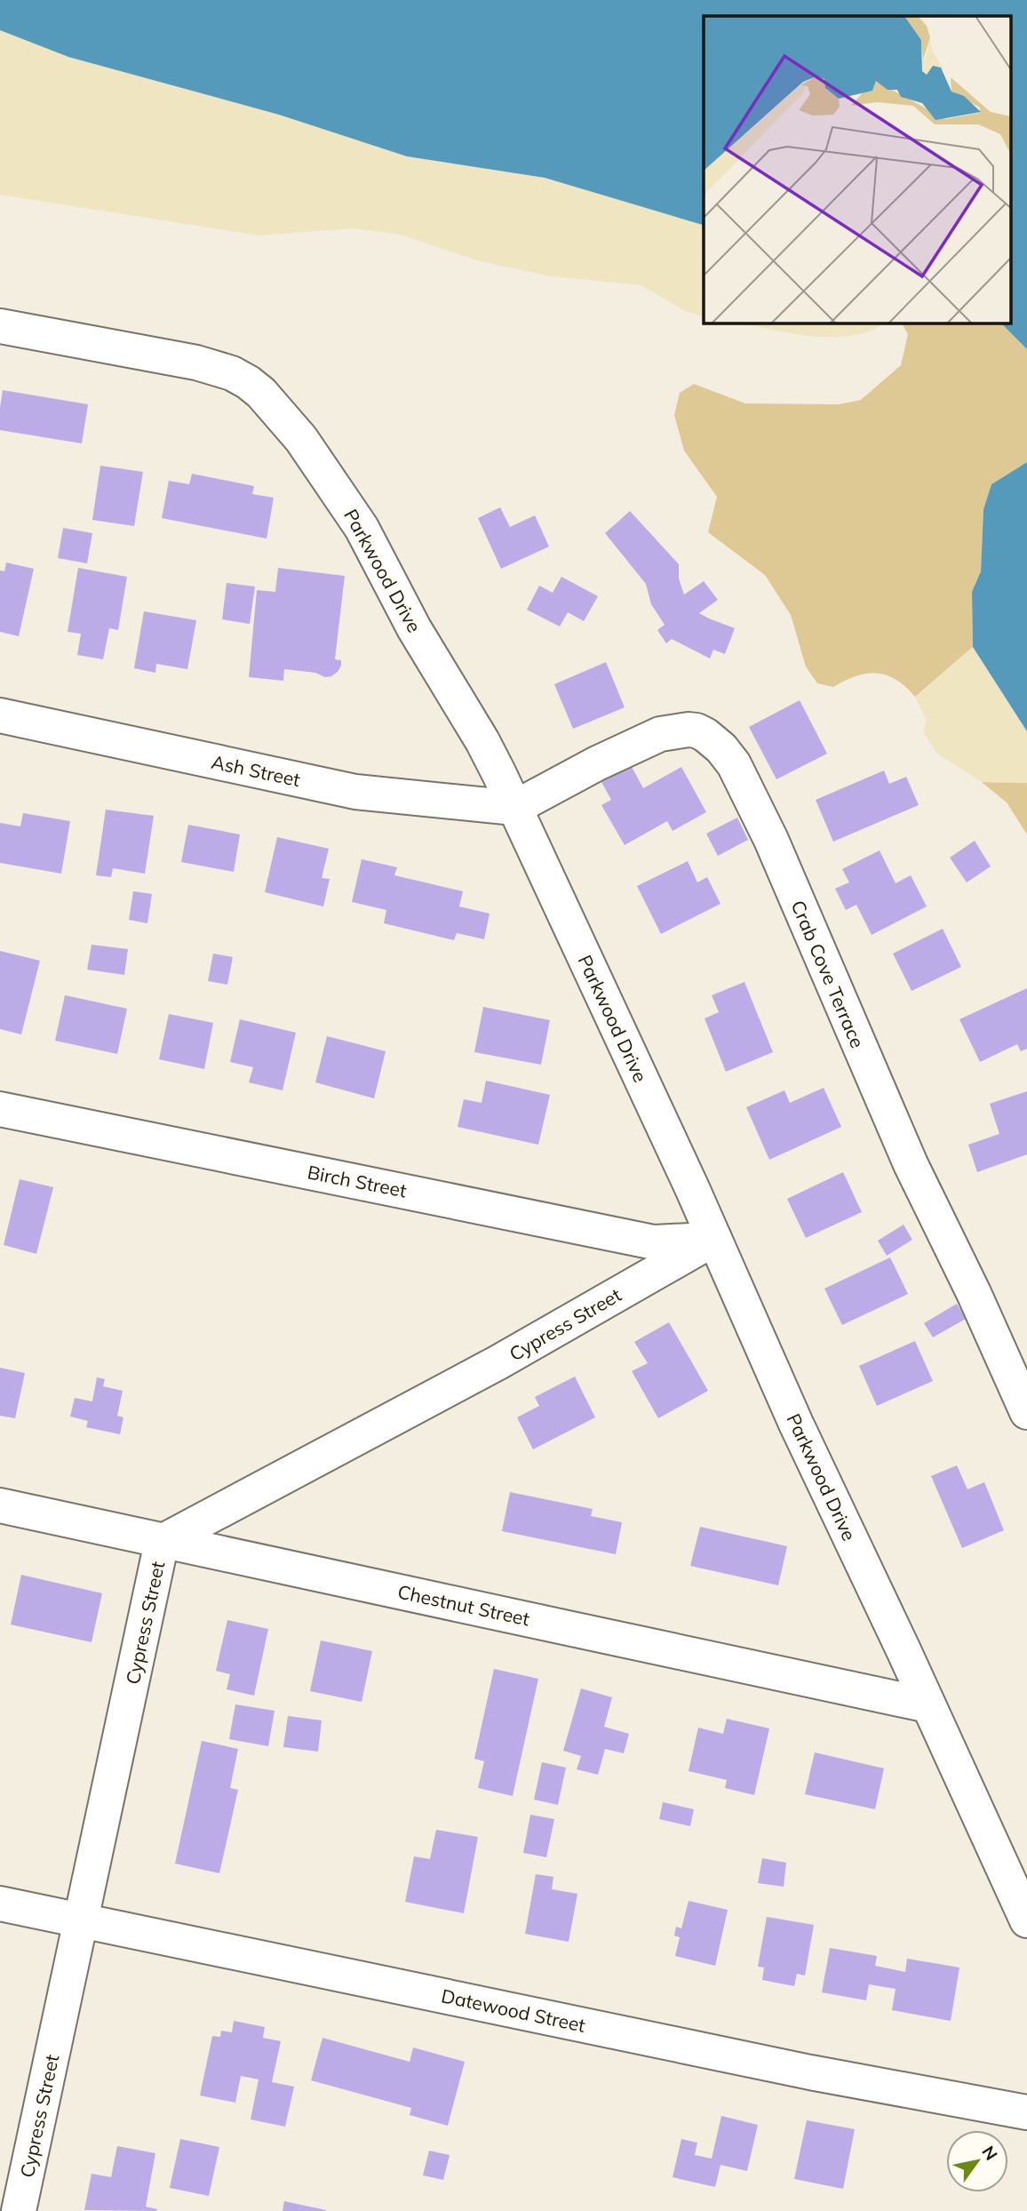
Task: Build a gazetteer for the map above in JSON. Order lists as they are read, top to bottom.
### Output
{
  "streets": {
    "street": [
      "Parkwood Drive",
      "Ash Street",
      "Crab Cove Terrace",
      "Birch Street",
      "Cypress Street",
      "Chestnut Street",
      "Datewood Street"
    ]
  },
  "crossings": [
    ["Parkwood Drive", "Ash Street"],
    ["Parkwood Drive", "Crab Cove Terrace"],
    ["Parkwood Drive", "Birch Street"],
    ["Parkwood Drive", "Cypress Street"],
    ["Parkwood Drive", "Chestnut Street"],
    ["Ash Street", "Crab Cove Terrace"],
    ["Birch Street", "Cypress Street"],
    ["Cypress Street", "Chestnut Street"],
    ["Cypress Street", "Datewood Street"]
  ],
  "north": "top right"
}
